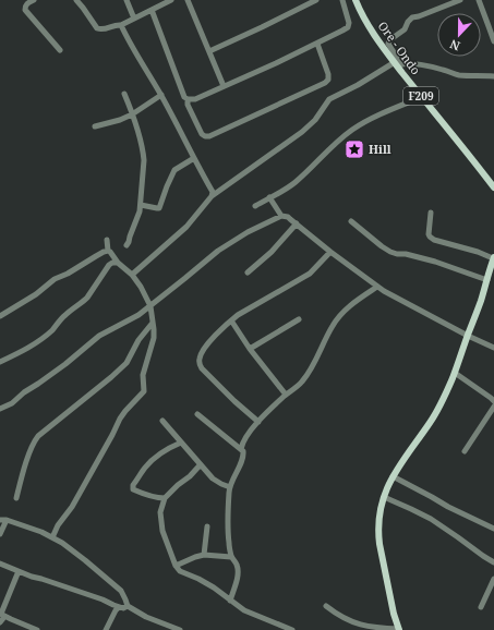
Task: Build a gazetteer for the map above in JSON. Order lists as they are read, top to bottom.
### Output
{
  "streets": {
    "main road": ["Ore - Ondo", "F209"]
  },
  "places": {
    "place": ["Hill"]
  },
  "north": "bottom"
}
